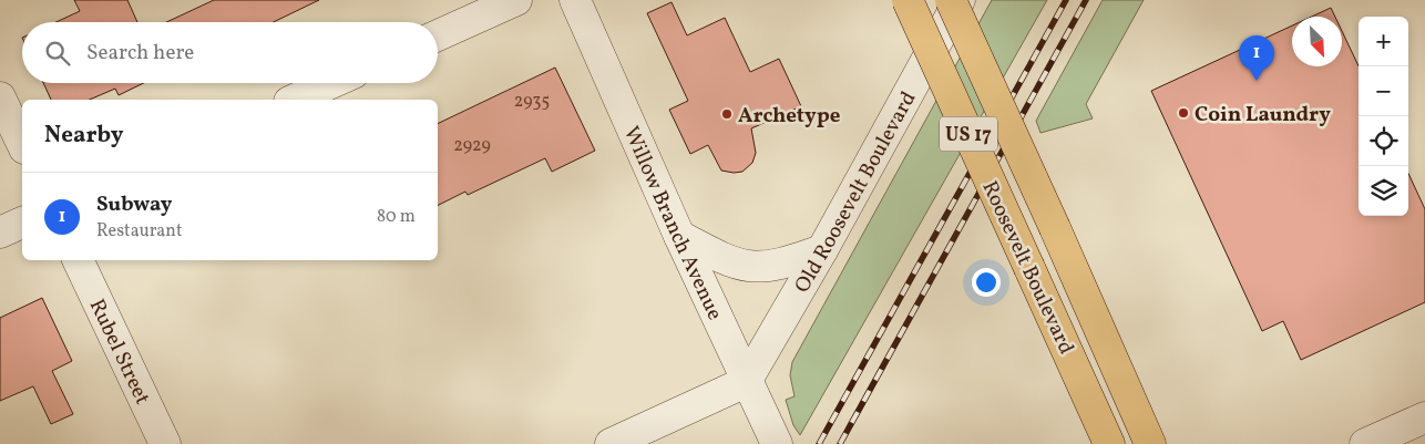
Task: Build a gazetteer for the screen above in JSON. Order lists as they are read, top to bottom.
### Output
{
  "streets": {
    "highway": ["US 17", "Roosevelt Boulevard"],
    "street": ["Old Roosevelt Boulevard", "Willow Branch Avenue", "Rubel Street"]
  },
  "crossings": [
    ["Old Roosevelt Boulevard", "Willow Branch Avenue"]
  ],
  "places": ["Coin Laundry", "Archetype"],
  "house_numbers": ["2935", "2929"],
  "north": "bottom right",
  "page": {
    "map_buttons": ["+", "−"],
    "search": "Search here",
    "pins": "1",
    "heading": "Nearby",
    "list": [
      {
        "mark": "1",
        "name": "Subway",
        "note": "Restaurant",
        "value": "80 m"
      }
    ]
  }
}
